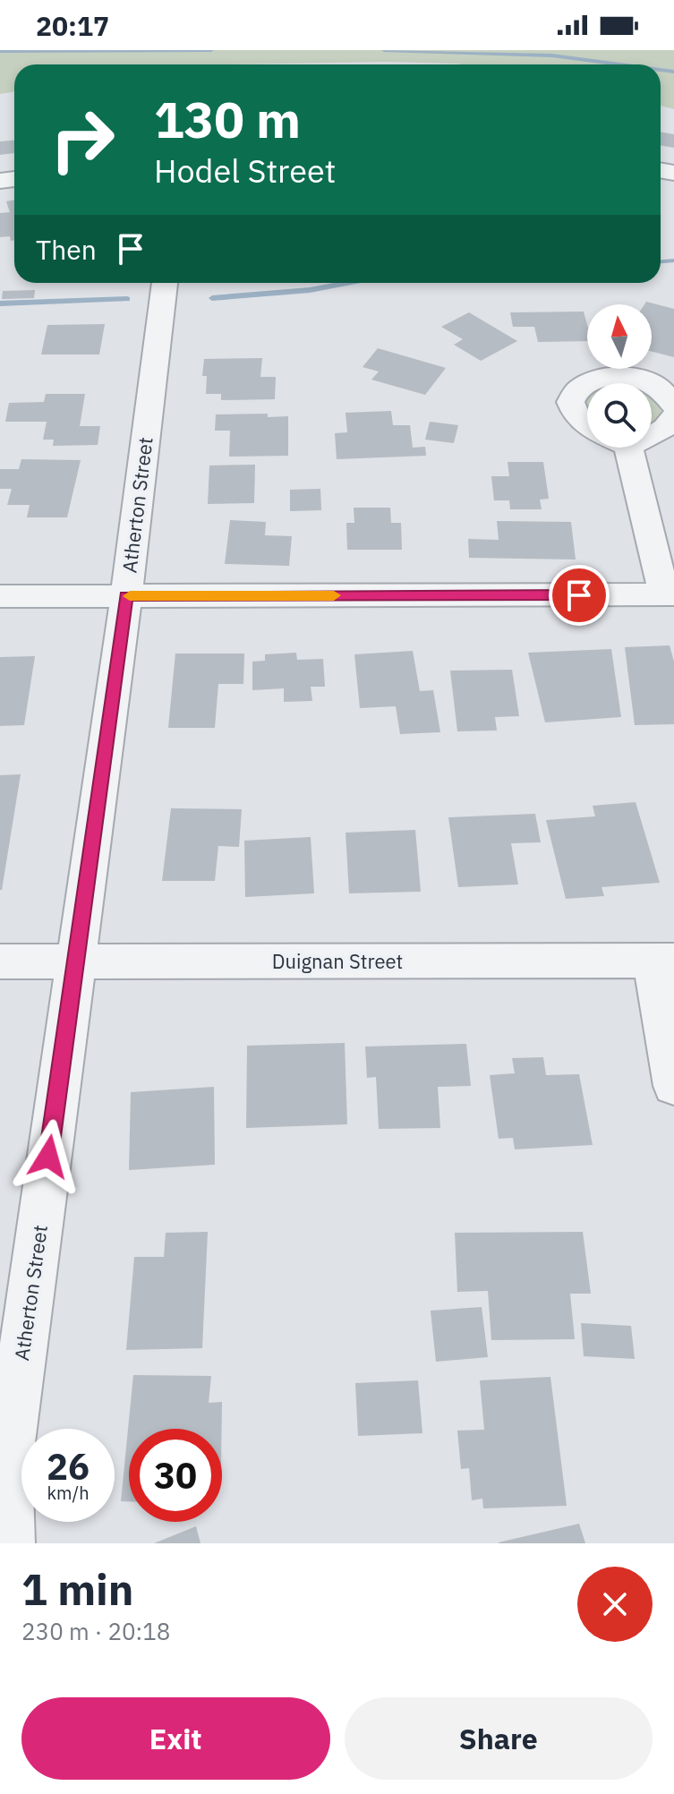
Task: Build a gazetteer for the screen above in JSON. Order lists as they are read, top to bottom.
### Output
{
  "streets": {
    "street": ["Atherton Street", "Duignan Street"]
  },
  "crossings": [
    ["Atherton Street", "Duignan Street"]
  ],
  "north": "top",
  "page": {
    "status": "20:17",
    "turn": ["130 m", "Hodel Street"],
    "then": "Then",
    "speed": "26 km/h",
    "limit": "30",
    "heading": ["1 min", "230 m · 20:18"],
    "buttons": ["Exit", "Share"]
  }
}
